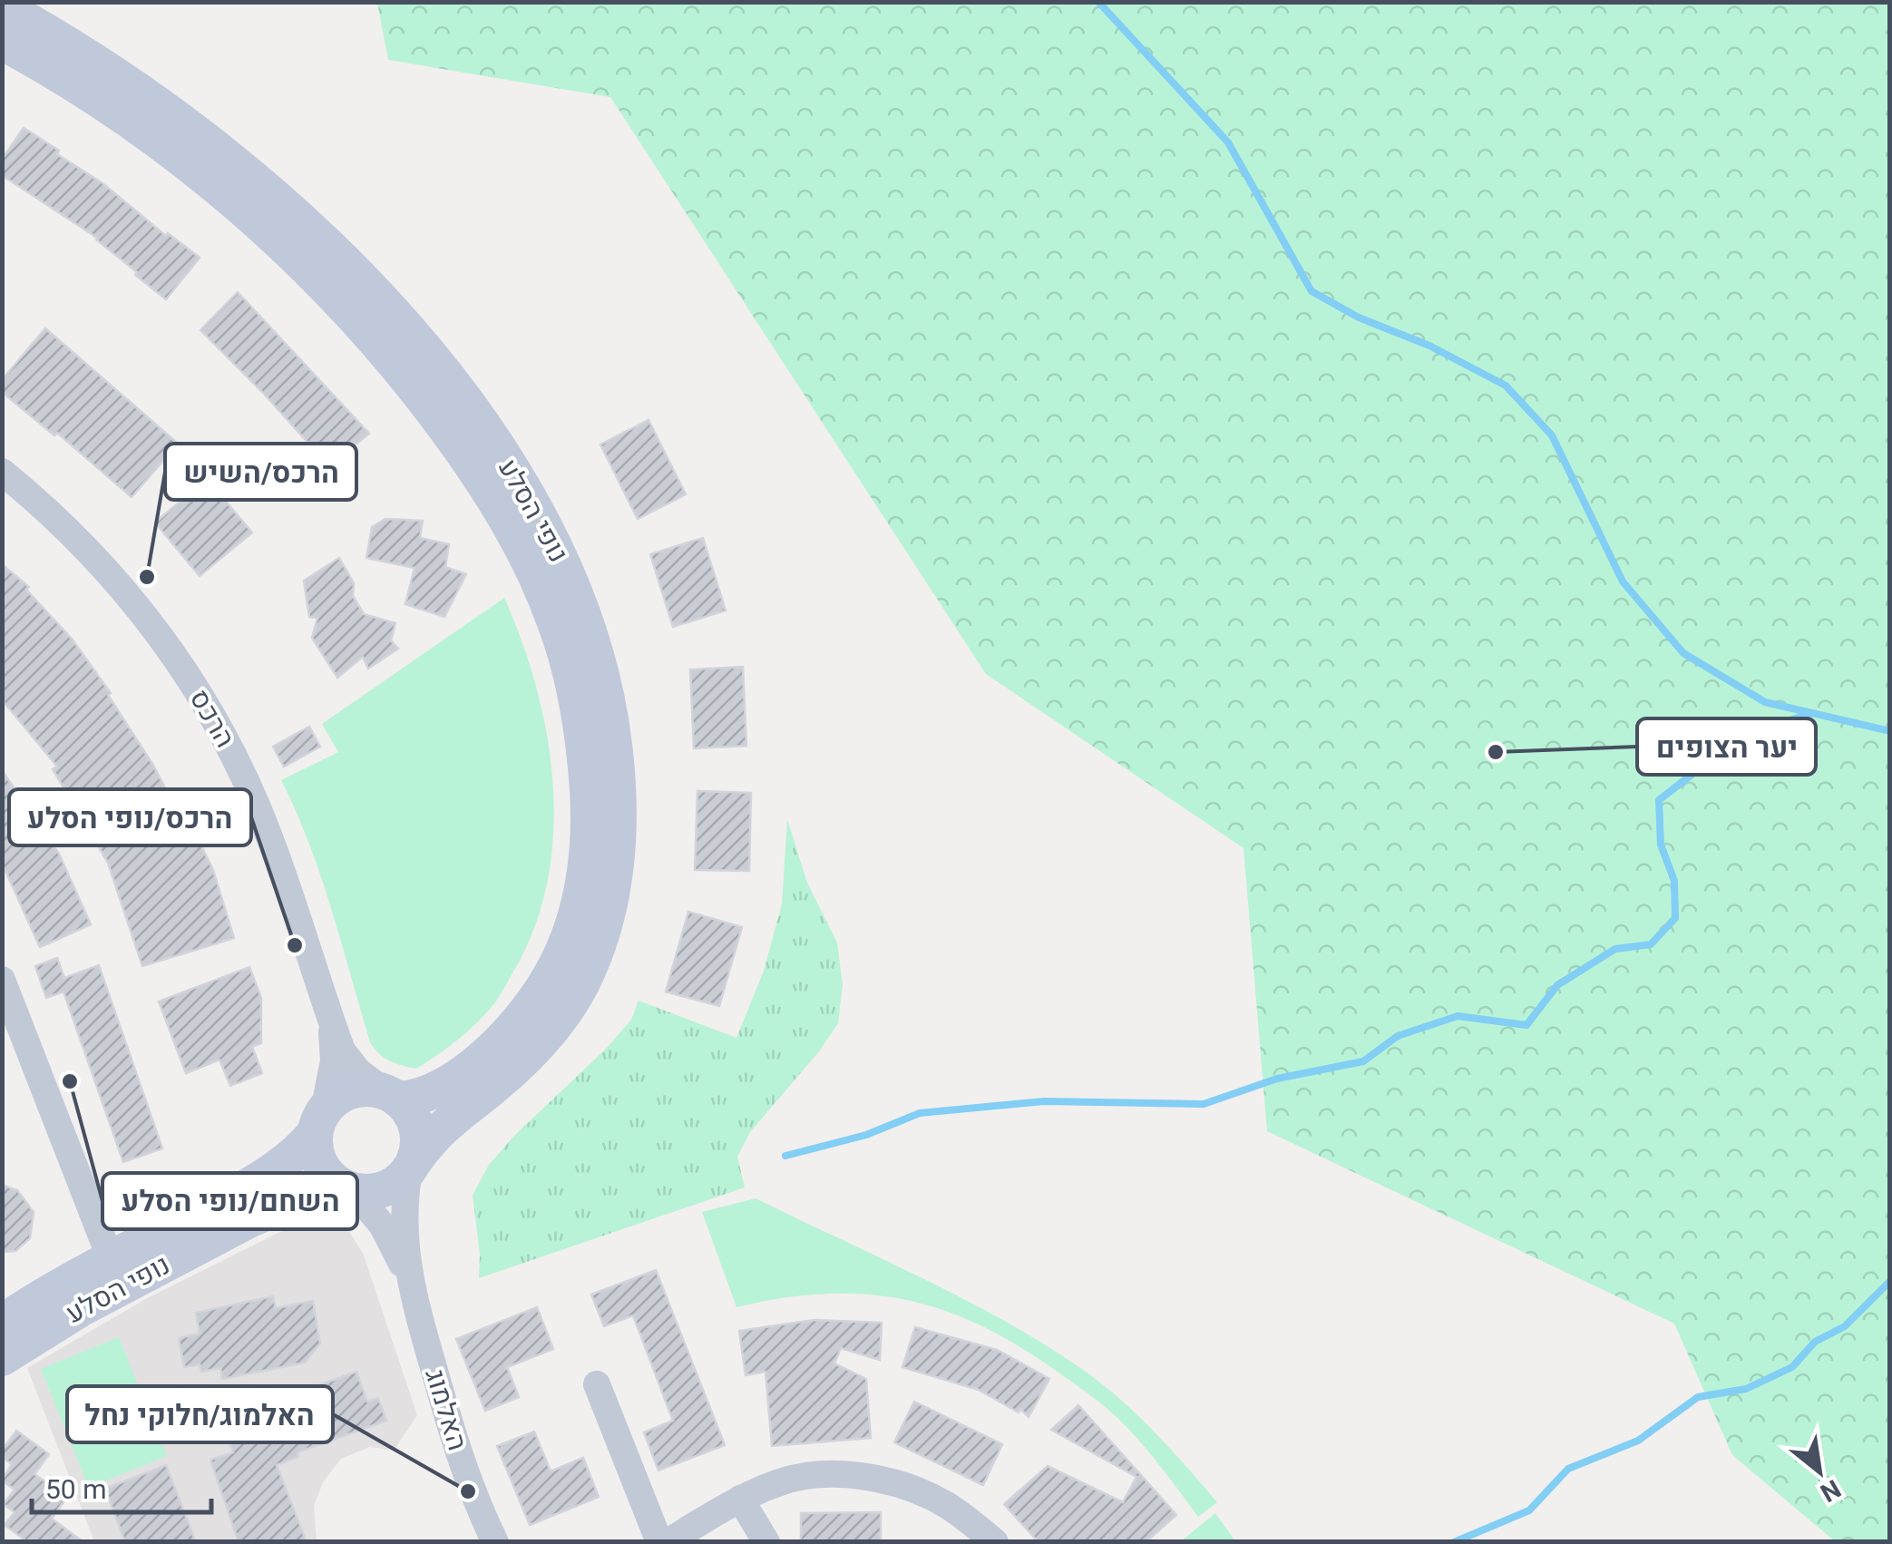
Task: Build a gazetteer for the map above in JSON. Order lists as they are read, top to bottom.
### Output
{
  "streets": {
    "street": ["נופי הסלע", "הרכס", "האלמוג"]
  },
  "crossings": [
    ["נופי הסלע", "הרכס"],
    ["נופי הסלע", "האלמוג"],
    ["הרכס", "האלמוג"]
  ],
  "places": [
    "הרכס/השיש",
    "יער הצופים",
    "הרכס/נופי הסלע",
    "השחם/נופי הסלע",
    "האלמוג/חלוקי נחל"
  ],
  "scale_bar": "50 m",
  "north": "bottom right"
}
